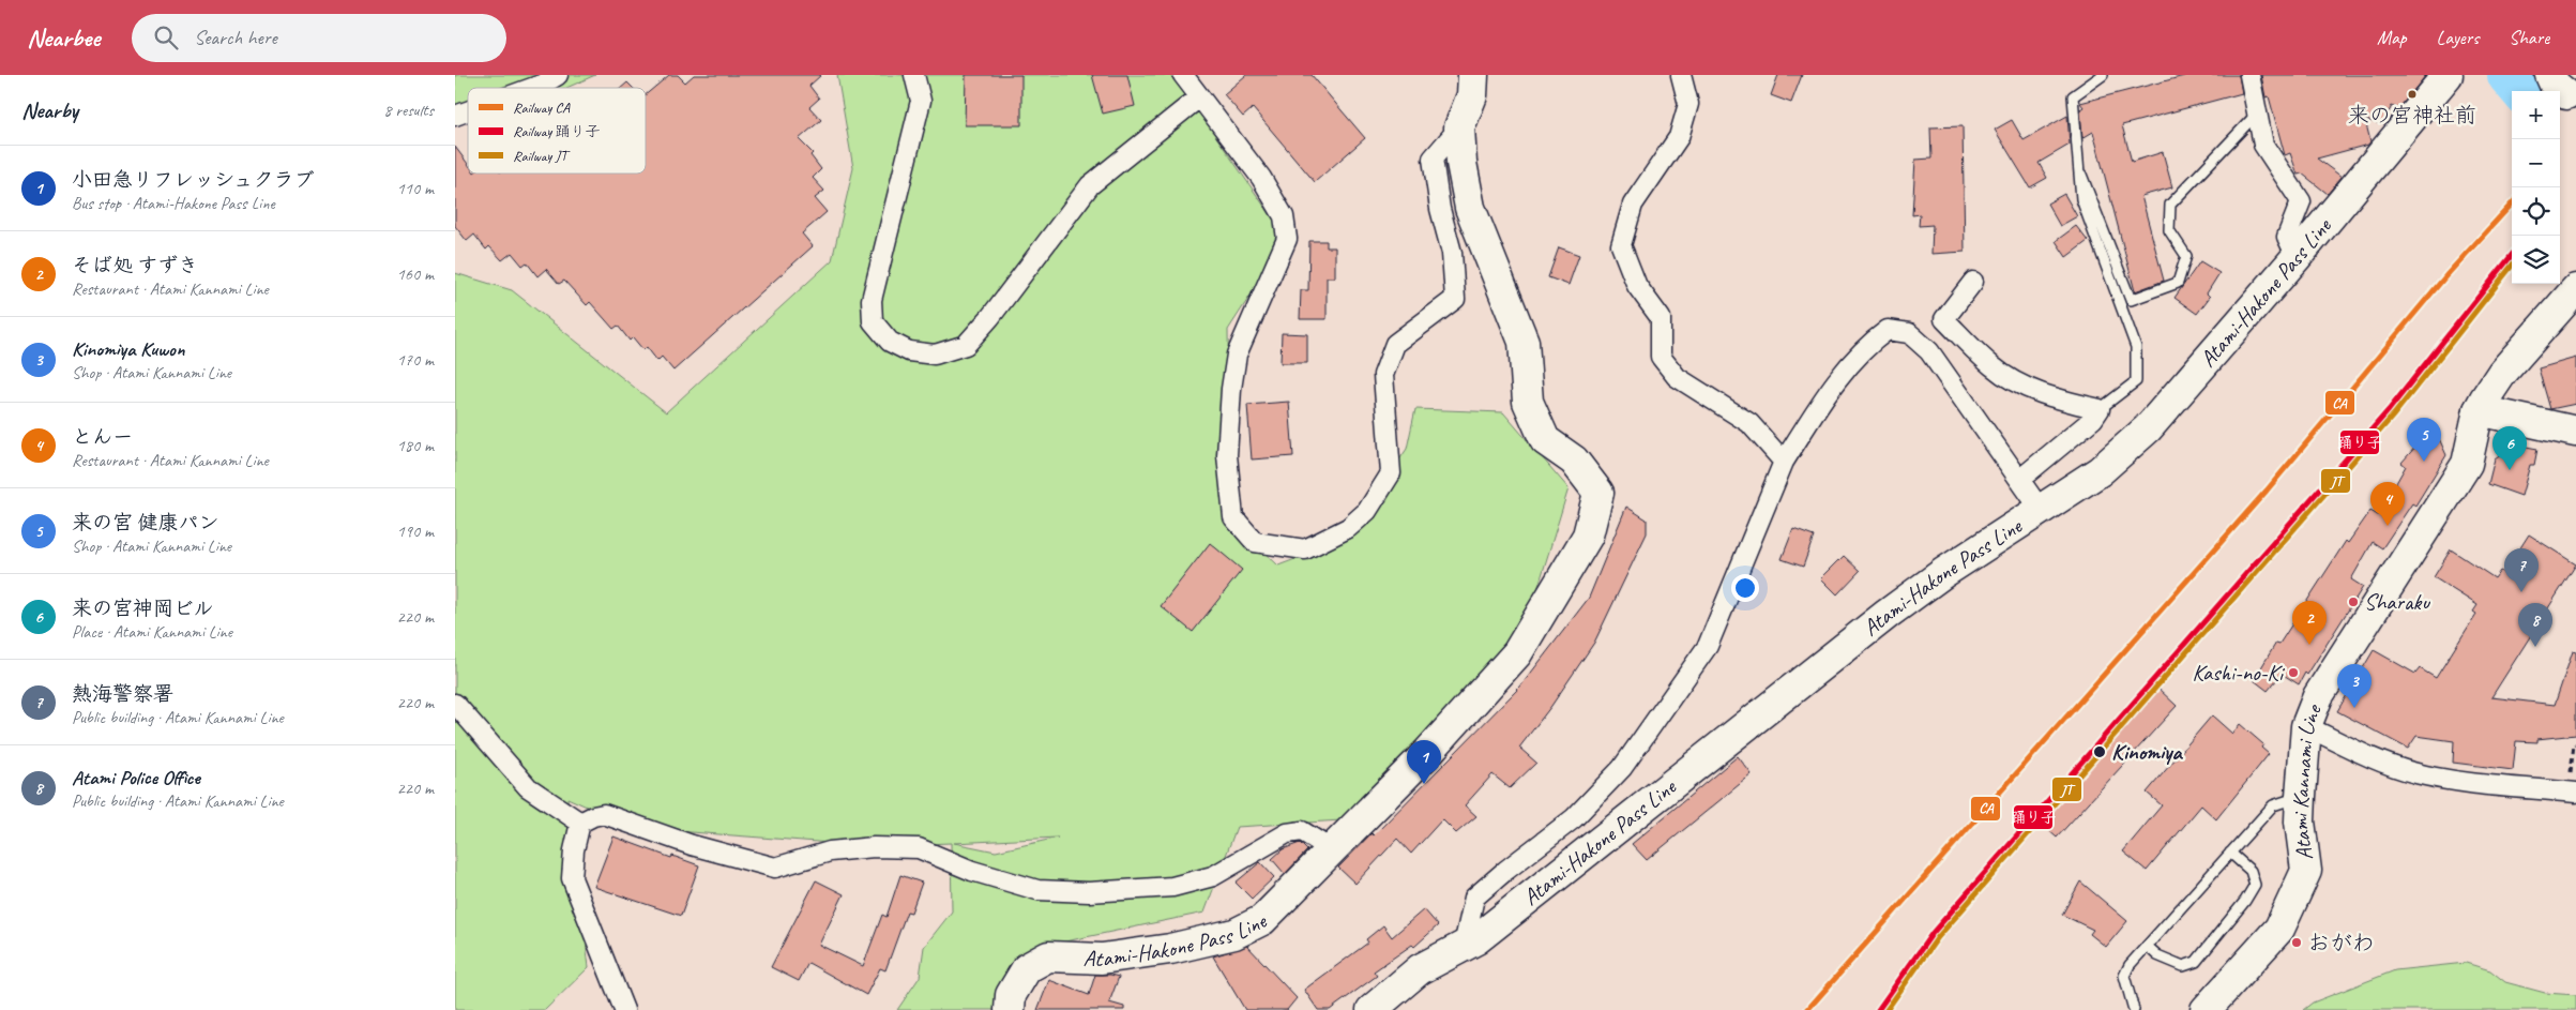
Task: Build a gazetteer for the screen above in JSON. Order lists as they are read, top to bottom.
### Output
{
  "streets": {
    "main road": ["Atami-Hakone Pass Line", "Atami Kannami Line"]
  },
  "places": [
    "来の宮神社前",
    "Sharaku",
    "Kashi-no-Ki",
    "Kinomiya",
    "おがわ"
  ],
  "lines": ["rail line CA", "rail line 踊り子", "rail line JT"],
  "legend": ["Railway CA", "Railway 踊り子", "Railway JT"],
  "page": {
    "header": "Nearbee",
    "search": "Search here",
    "nav": ["Map", "Layers", "Share"],
    "heading": ["Nearby", "8 results"],
    "map_buttons": ["+", "−"],
    "list": [
      {
        "mark": "1",
        "name": "小田急リフレッシュクラブ",
        "note": "Bus stop · Atami-Hakone Pass Line",
        "value": "110 m"
      },
      {
        "mark": "2",
        "name": "そば処 すずき",
        "note": "Restaurant · Atami Kannami Line",
        "value": "160 m"
      },
      {
        "mark": "3",
        "name": "Kinomiya Kuwon",
        "note": "Shop · Atami Kannami Line",
        "value": "170 m"
      },
      {
        "mark": "4",
        "name": "とんー",
        "note": "Restaurant · Atami Kannami Line",
        "value": "180 m"
      },
      {
        "mark": "5",
        "name": "来の宮 健康パン",
        "note": "Shop · Atami Kannami Line",
        "value": "190 m"
      },
      {
        "mark": "6",
        "name": "来の宮神岡ビル",
        "note": "Place · Atami Kannami Line",
        "value": "220 m"
      },
      {
        "mark": "7",
        "name": "熱海警察署",
        "note": "Public building · Atami Kannami Line",
        "value": "220 m"
      },
      {
        "mark": "8",
        "name": "Atami Police Office",
        "note": "Public building · Atami Kannami Line",
        "value": "220 m"
      }
    ],
    "pins": [
      "5",
      "6",
      "4",
      "7",
      "2",
      "8",
      "3",
      "1"
    ]
  }
}
